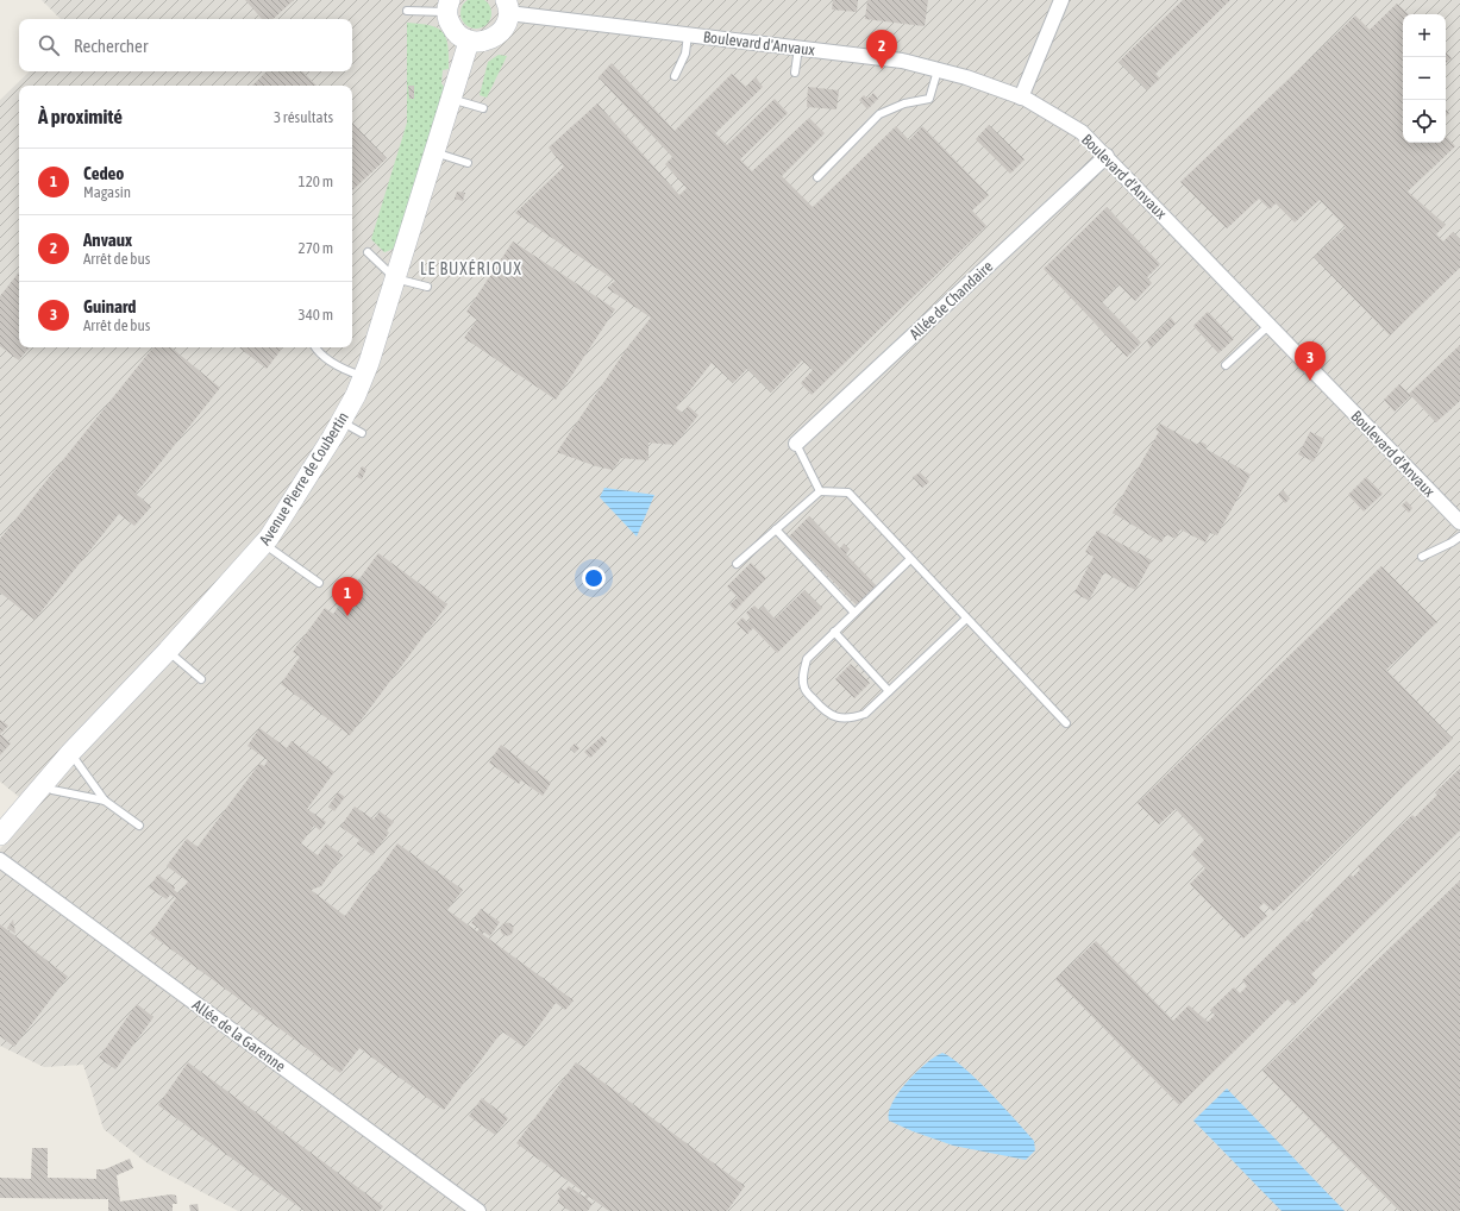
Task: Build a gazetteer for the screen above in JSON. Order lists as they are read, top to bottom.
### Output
{
  "streets": {
    "street": [
      "Boulevard d'Anvaux",
      "Allée de Chandaire",
      "Avenue Pierre de Coubertin",
      "Allée de la Garenne"
    ]
  },
  "crossings": [
    ["Boulevard d'Anvaux", "Allée de Chandaire"]
  ],
  "districts": ["LE BUXÉRIOUX"],
  "page": {
    "map_buttons": ["+", "−"],
    "search": "Rechercher",
    "pins": ["2", "3", "1"],
    "heading": ["À proximité", "3 résultats"],
    "list": [
      {
        "mark": "1",
        "name": "Cedeo",
        "note": "Magasin",
        "value": "120 m"
      },
      {
        "mark": "2",
        "name": "Anvaux",
        "note": "Arrêt de bus",
        "value": "270 m"
      },
      {
        "mark": "3",
        "name": "Guinard",
        "note": "Arrêt de bus",
        "value": "340 m"
      }
    ]
  }
}
